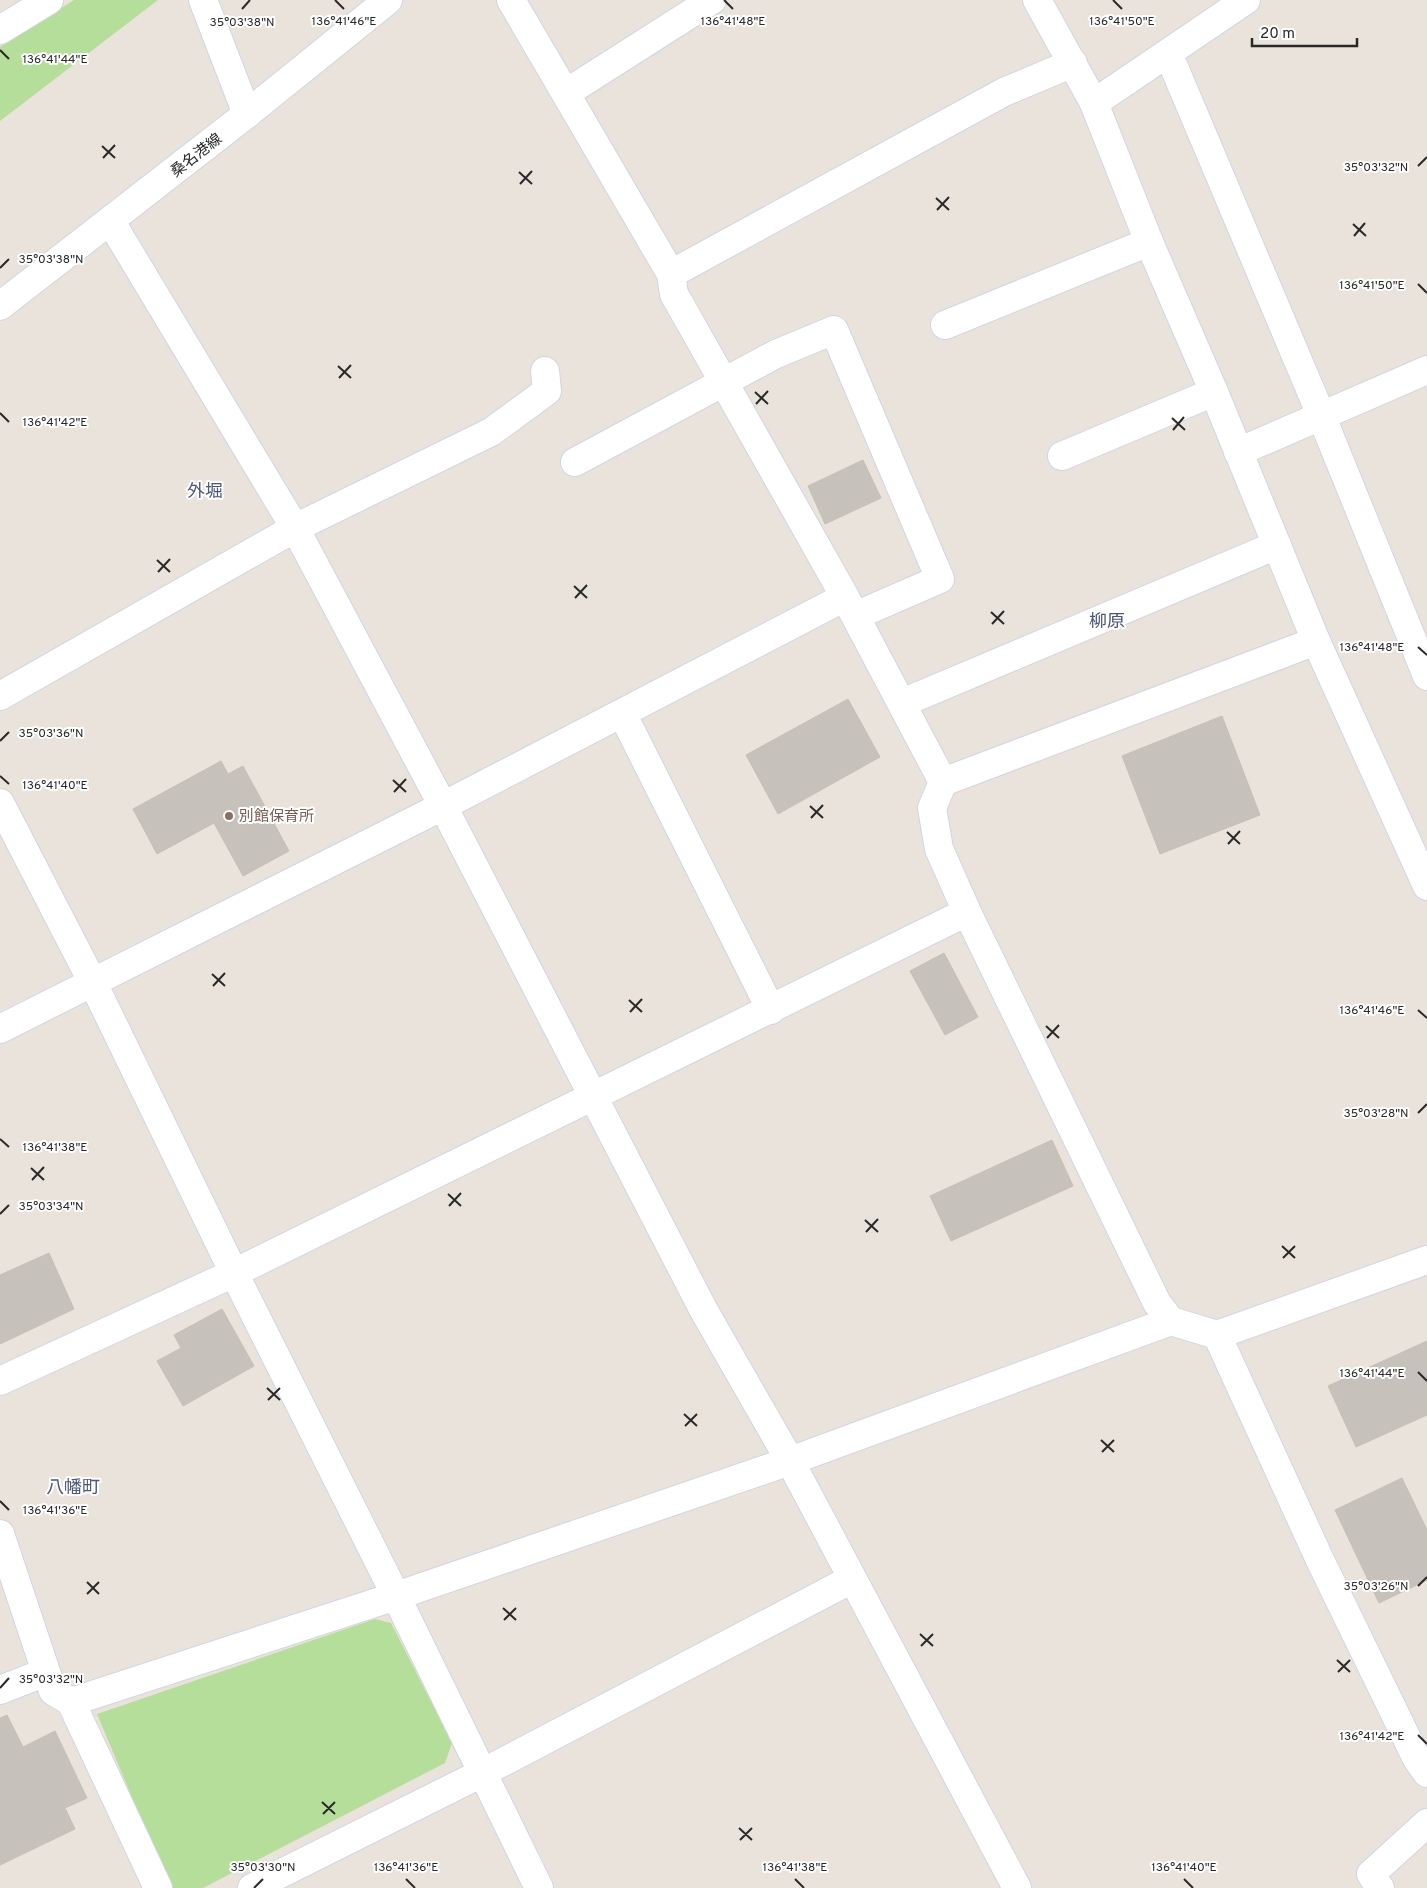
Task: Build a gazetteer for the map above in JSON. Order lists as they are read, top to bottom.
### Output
{
  "streets": {
    "street": ["桑名港線"]
  },
  "districts": ["外堀", "柳原", "八幡町"],
  "places": ["別館保育所"],
  "scale_bar": "20 m",
  "coordinates": [
    "136°41'46\"E",
    "136°41'48\"E",
    "136°41'50\"E",
    "35°03'38\"N",
    "136°41'44\"E",
    "35°03'32\"N",
    "136°41'42\"E",
    "35°03'36\"N",
    "136°41'40\"E",
    "35°03'28\"N",
    "136°41'38\"E",
    "35°03'34\"N",
    "136°41'36\"E",
    "35°03'26\"N",
    "35°03'30\"N"
  ]
}
